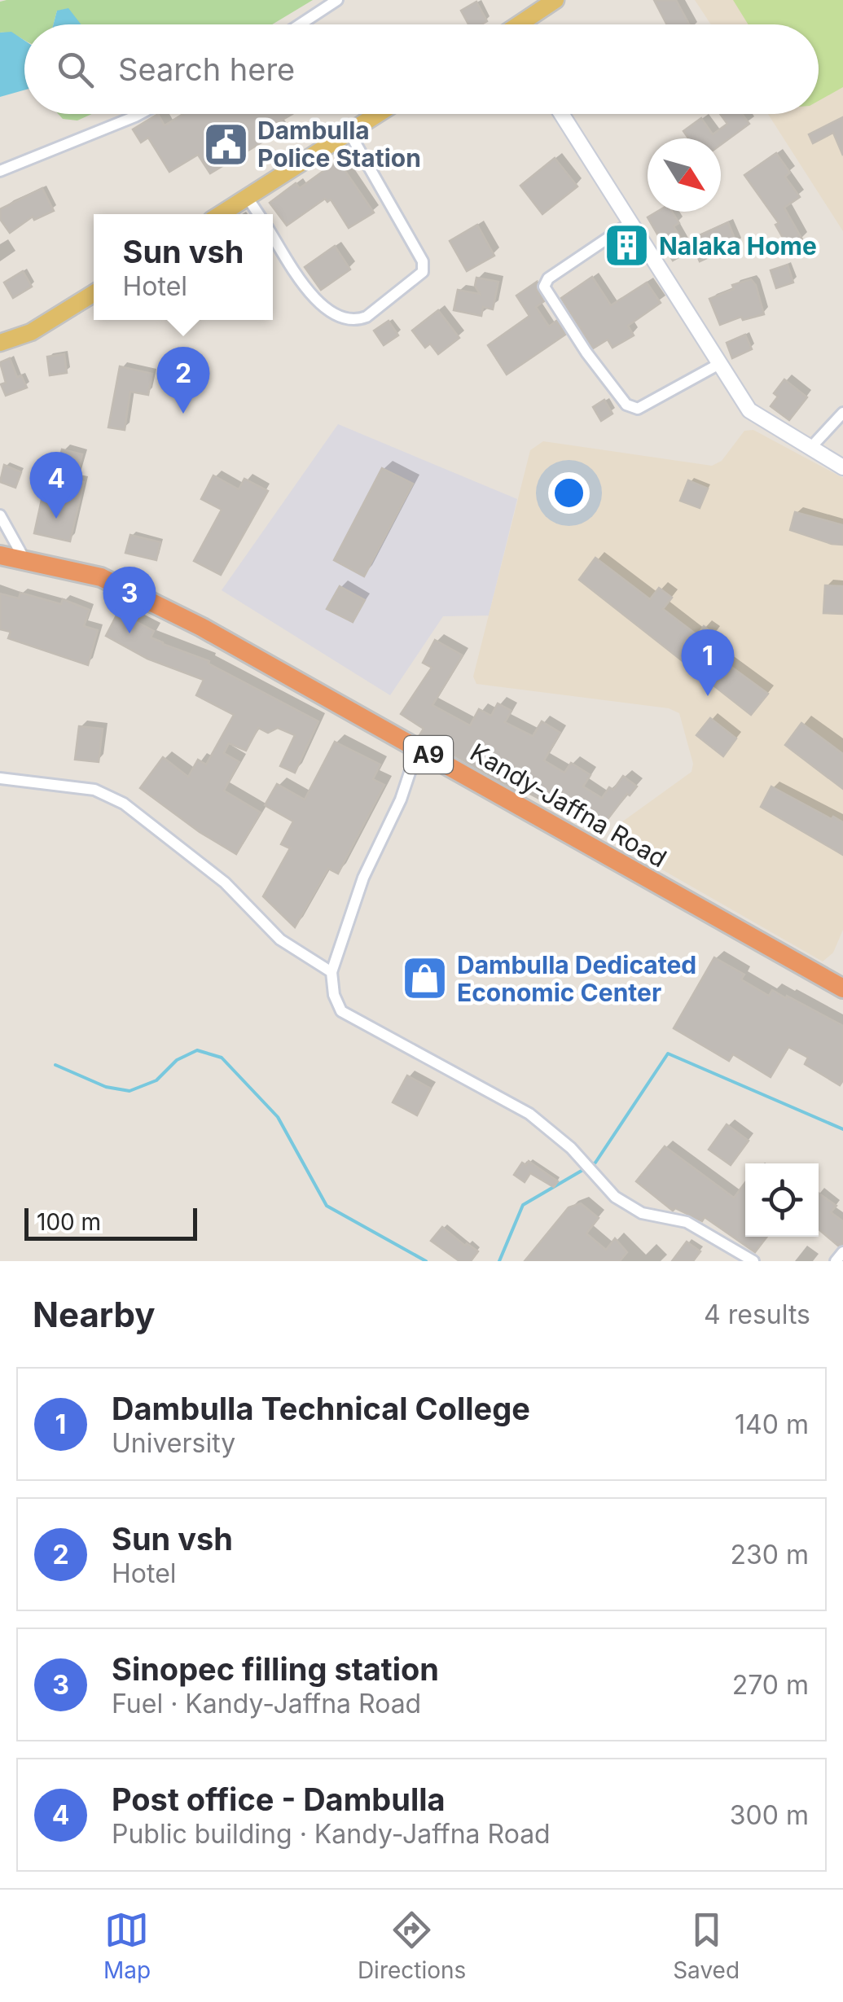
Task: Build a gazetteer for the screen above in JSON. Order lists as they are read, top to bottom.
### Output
{
  "streets": {
    "highway": ["A9", "Kandy-Jaffna Road"]
  },
  "places": {
    "public building": ["Dambulla Police Station"],
    "building": ["Nalaka Home"],
    "shop": ["Dambulla Dedicated Economic Center"]
  },
  "scale_bar": "100 m",
  "north": "bottom right",
  "page": {
    "search": "Search here",
    "popup": ["Sun vsh", "Hotel"],
    "pins": [
      "2",
      "4",
      "3",
      "1"
    ],
    "scale": "100 m",
    "heading": ["Nearby", "4 results"],
    "list": [
      {
        "mark": "1",
        "name": "Dambulla Technical College",
        "note": "University",
        "value": "140 m"
      },
      {
        "mark": "2",
        "name": "Sun vsh",
        "note": "Hotel",
        "value": "230 m"
      },
      {
        "mark": "3",
        "name": "Sinopec filling station",
        "note": "Fuel · Kandy-Jaffna Road",
        "value": "270 m"
      },
      {
        "mark": "4",
        "name": "Post office - Dambulla",
        "note": "Public building · Kandy-Jaffna Road",
        "value": "300 m"
      }
    ],
    "nav": ["Map", "Directions", "Saved"]
  }
}
